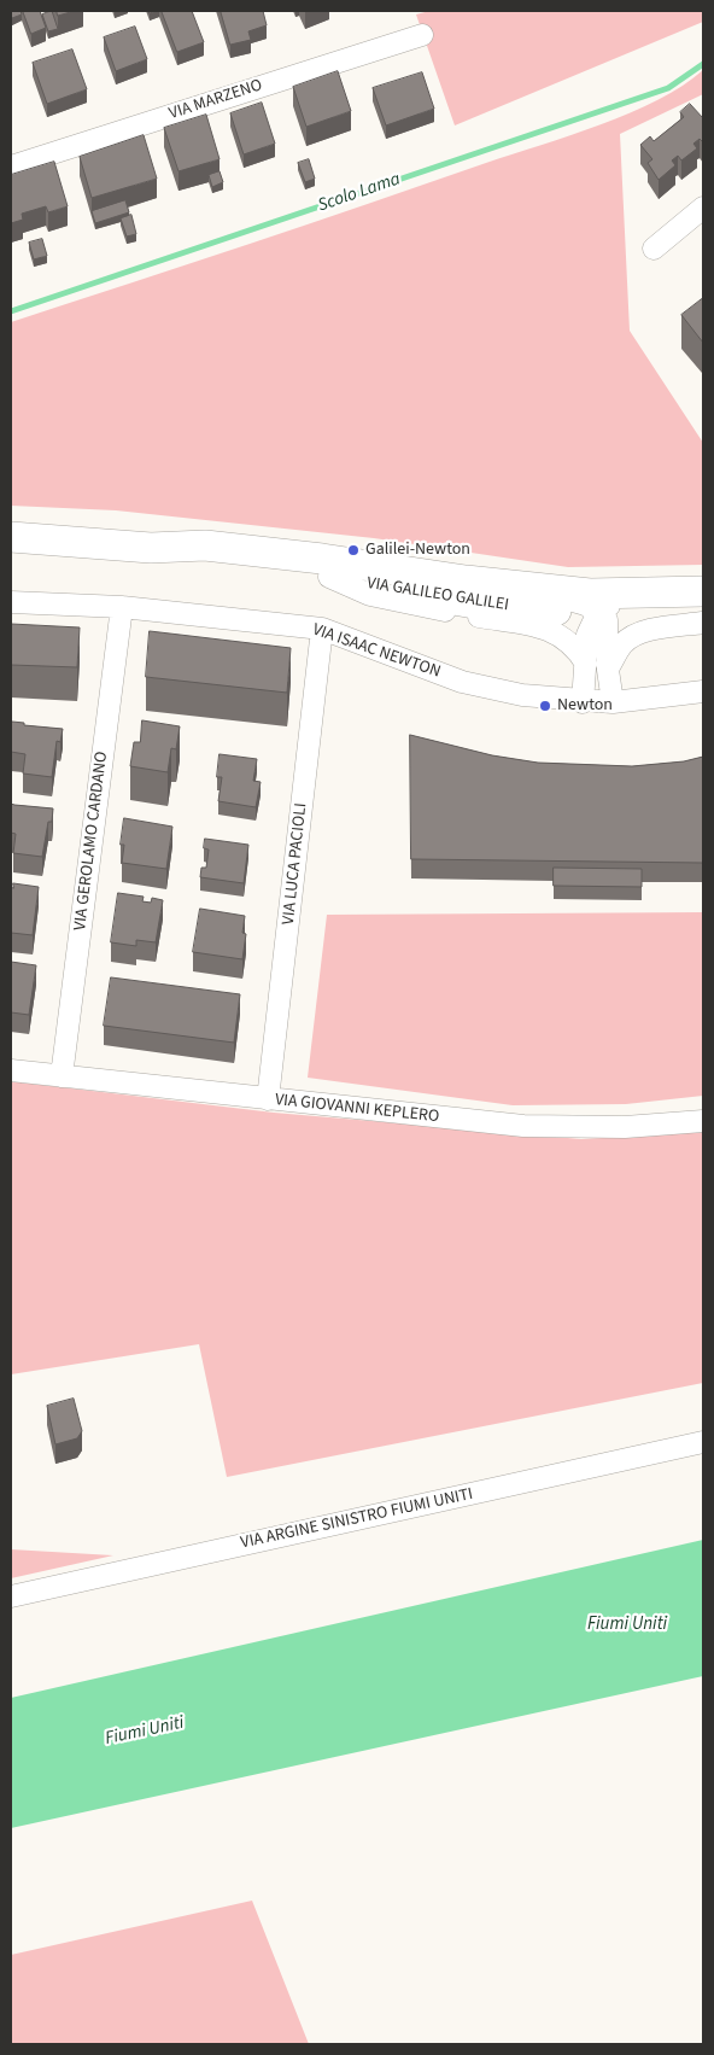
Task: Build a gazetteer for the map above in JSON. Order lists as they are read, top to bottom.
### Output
{
  "streets": {
    "main road": ["VIA GALILEO GALILEI"],
    "street": [
      "VIA MARZENO",
      "VIA ISAAC NEWTON",
      "VIA GEROLAMO CARDANO",
      "VIA LUCA PACIOLI",
      "VIA GIOVANNI KEPLERO",
      "VIA ARGINE SINISTRO FIUMI UNITI"
    ]
  },
  "crossings": [
    ["VIA ISAAC NEWTON", "VIA GEROLAMO CARDANO"],
    ["VIA ISAAC NEWTON", "VIA LUCA PACIOLI"],
    ["VIA GEROLAMO CARDANO", "VIA GIOVANNI KEPLERO"],
    ["VIA LUCA PACIOLI", "VIA GIOVANNI KEPLERO"]
  ],
  "water": ["Scolo Lama", "Fiumi Uniti"],
  "places": ["Galilei-Newton", "Newton"]
}
